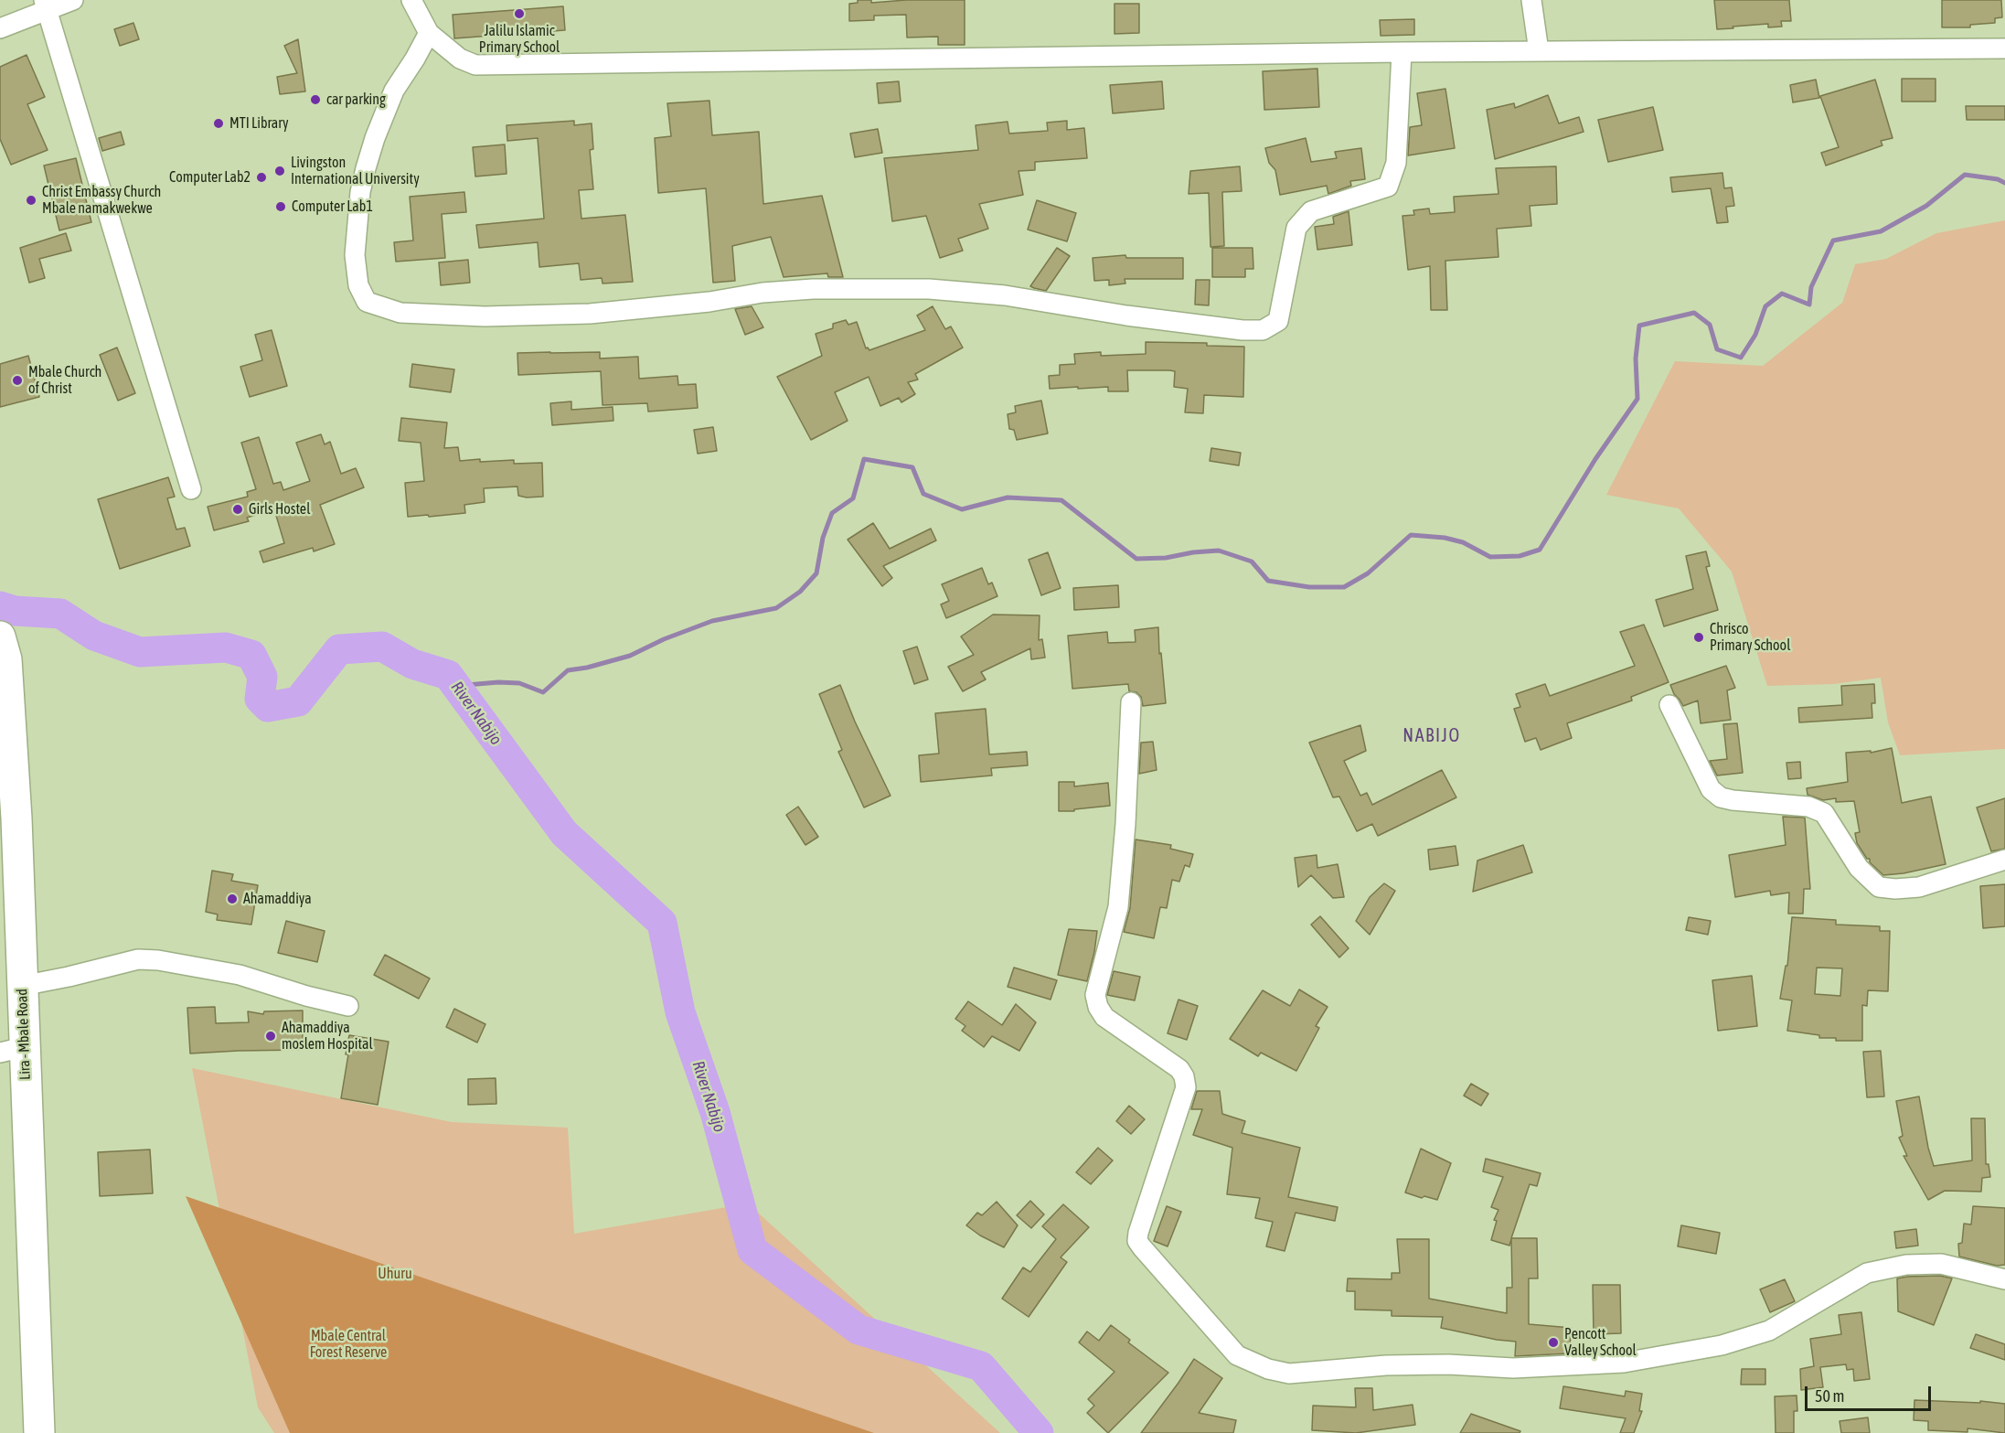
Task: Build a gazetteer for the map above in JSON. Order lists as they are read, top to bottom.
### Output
{
  "streets": {
    "main road": ["Lira - Mbale Road"]
  },
  "districts": ["NABIJO"],
  "water": ["River Nabijo"],
  "parks": ["Uhuru", "Mbale Central Forest Reserve"],
  "places": [
    "Jalilu Islamic Primary School",
    "car parking",
    "MTI Library",
    "Livingston International University",
    "Computer Lab2",
    "Christ Embassy Church Mbale namakwekwe",
    "Computer Lab1",
    "Mbale Church of Christ",
    "Girls Hostel",
    "Chrisco Primary School",
    "Ahamaddiya",
    "Ahamaddiya moslem Hospital",
    "Pencott Valley School"
  ],
  "scale_bar": "50 m"
}
